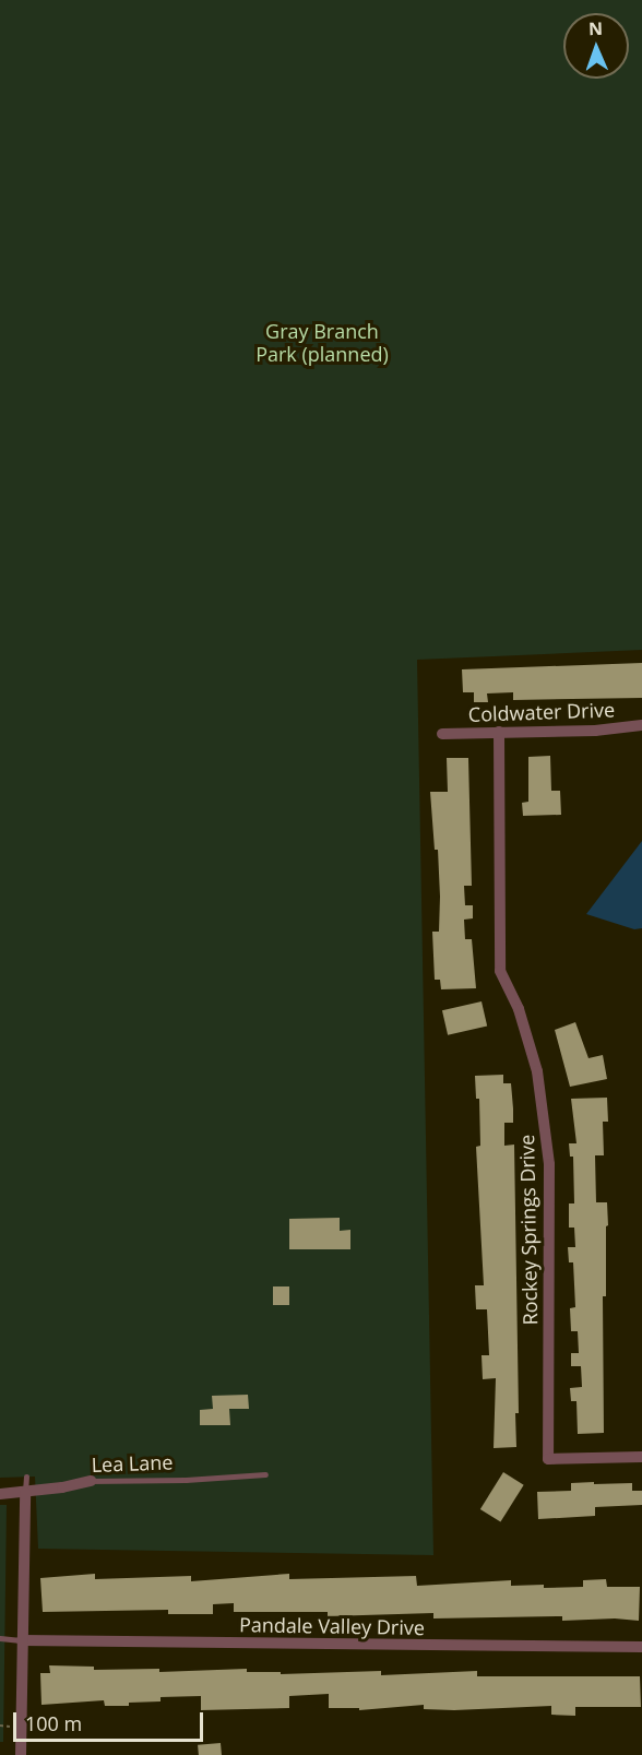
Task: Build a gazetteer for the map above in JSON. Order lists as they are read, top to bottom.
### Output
{
  "streets": {
    "street": [
      "Coldwater Drive",
      "Rockey Springs Drive",
      "Lea Lane",
      "Pandale Valley Drive"
    ]
  },
  "crossings": [
    ["Coldwater Drive", "Rockey Springs Drive"]
  ],
  "parks": ["Gray Branch Park (planned)"],
  "scale_bar": "100 m",
  "north": "top"
}
